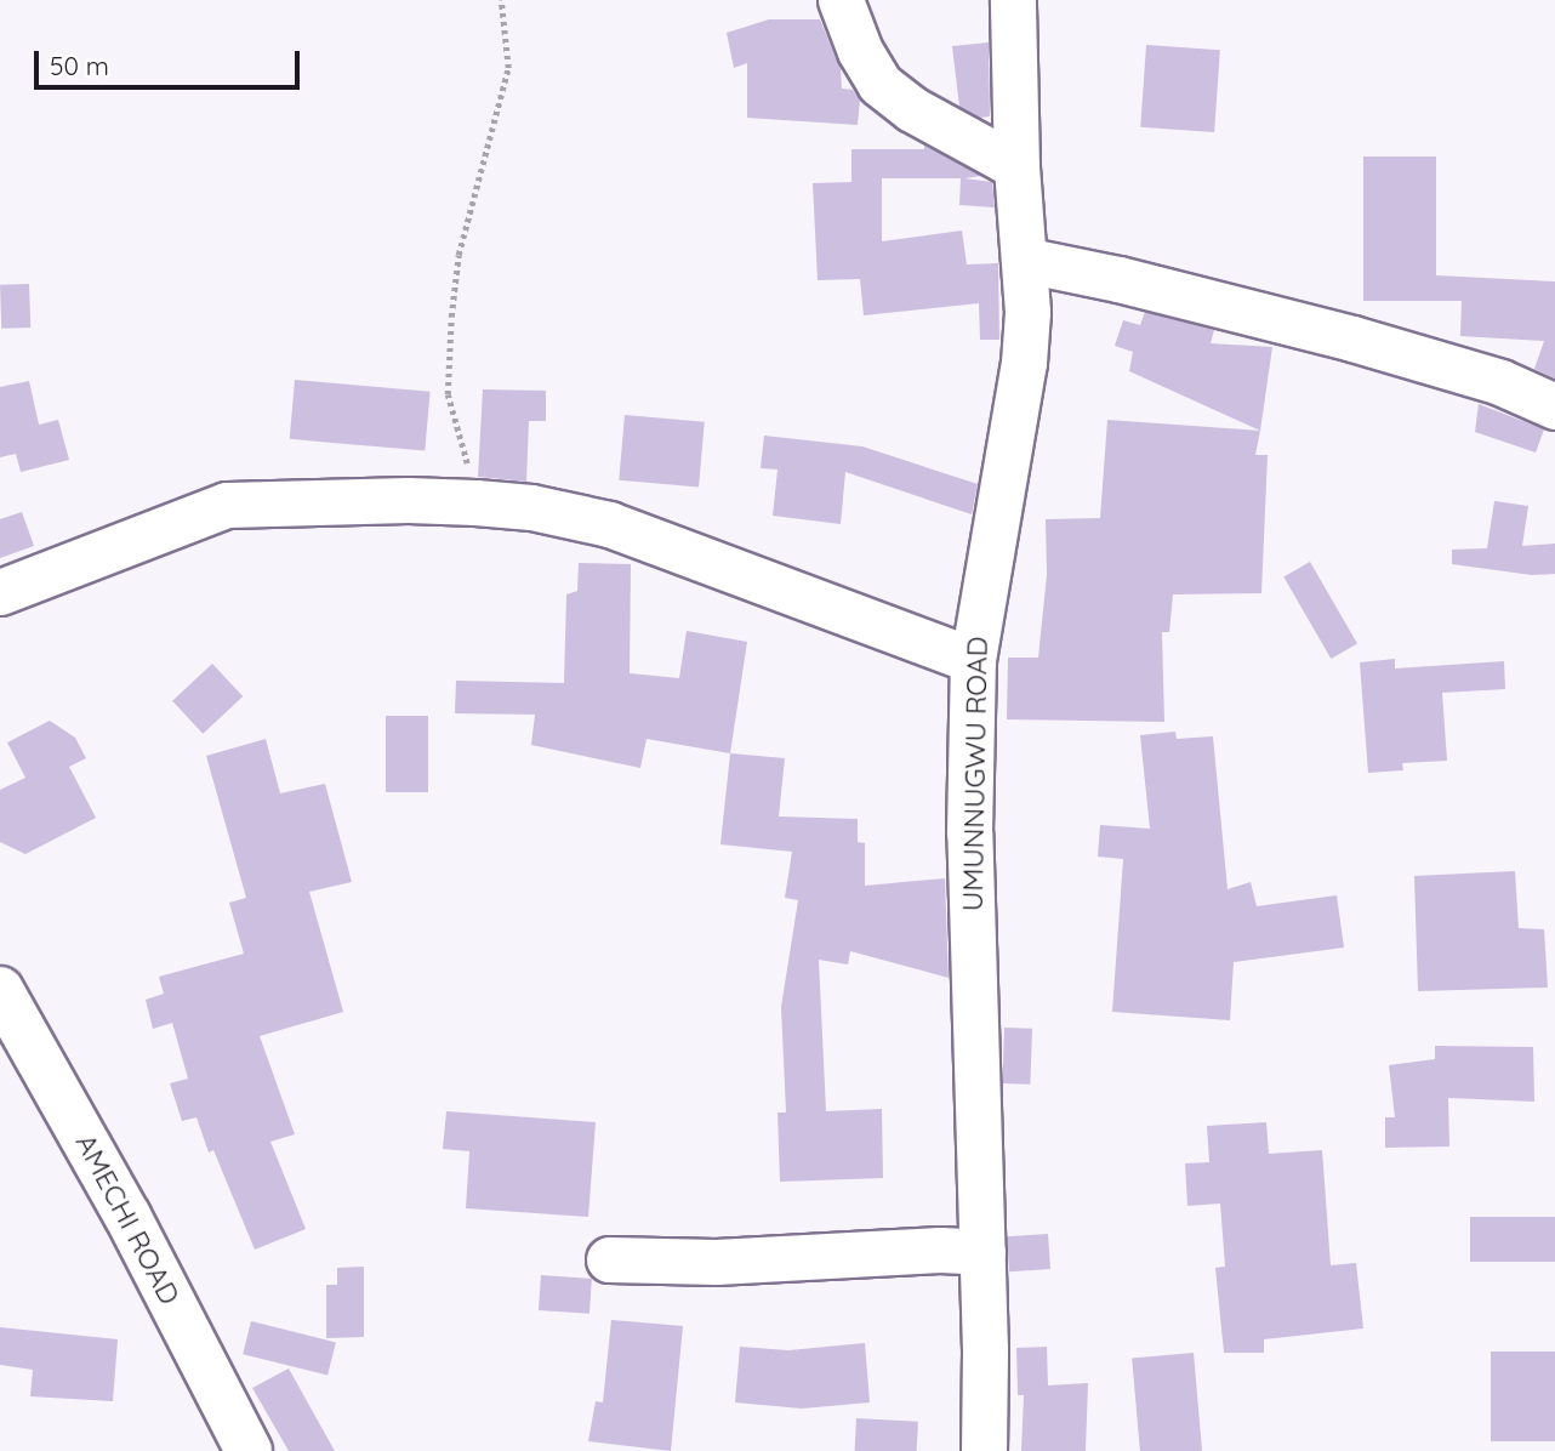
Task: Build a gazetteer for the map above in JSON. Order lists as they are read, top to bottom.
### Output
{
  "streets": {
    "main road": ["AMECHI ROAD"],
    "street": ["UMUNNUGWU ROAD"]
  },
  "scale_bar": "50 m"
}
